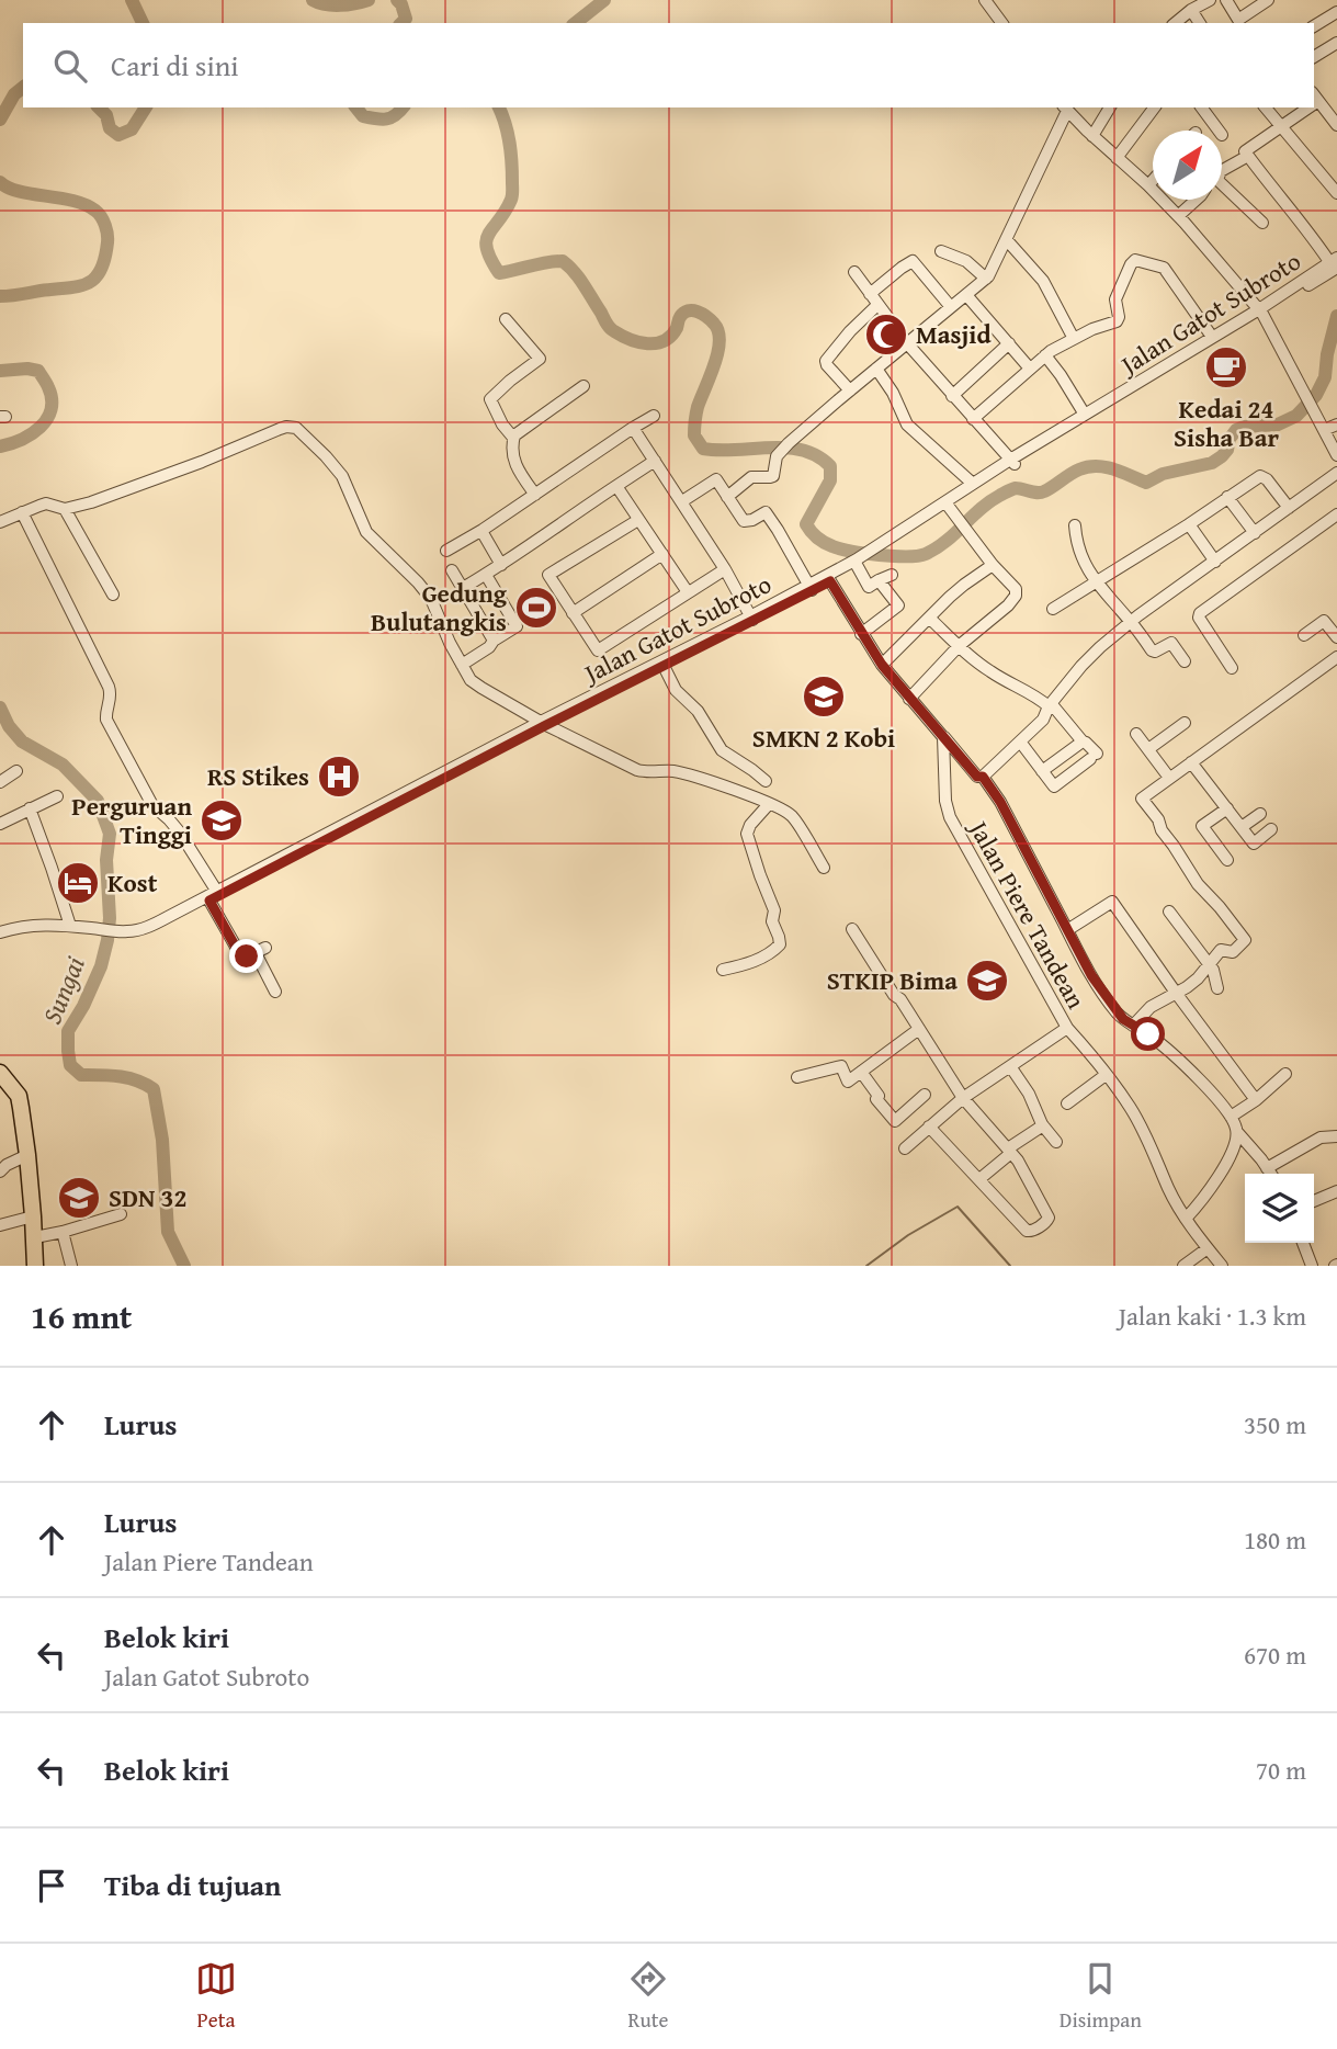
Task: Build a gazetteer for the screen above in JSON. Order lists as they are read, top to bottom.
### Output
{
  "streets": {
    "street": ["Jalan Gatot Subroto", "Jalan Piere Tandean"]
  },
  "water": ["Sungai"],
  "places": {
    "mosque": ["Masjid"],
    "cafe": ["Kedai 24 Sisha Bar"],
    "sports": ["Gedung Bulutangkis"],
    "school or university": [
      "SMKN 2 Kobi",
      "Perguruan Tinggi",
      "STKIP Bima",
      "SDN 32"
    ],
    "hospital": ["RS Stikes"],
    "hotel": ["Kost"]
  },
  "north": "top right",
  "page": {
    "search": "Cari di sini",
    "heading": ["16 mnt", "Jalan kaki · 1.3 km"],
    "list": [
      ["Lurus", "350 m"],
      ["Lurus", "Jalan Piere Tandean", "180 m"],
      ["Belok kiri", "Jalan Gatot Subroto", "670 m"],
      ["Belok kiri", "70 m"],
      "Tiba di tujuan"
    ],
    "nav": ["Peta", "Rute", "Disimpan"]
  }
}
